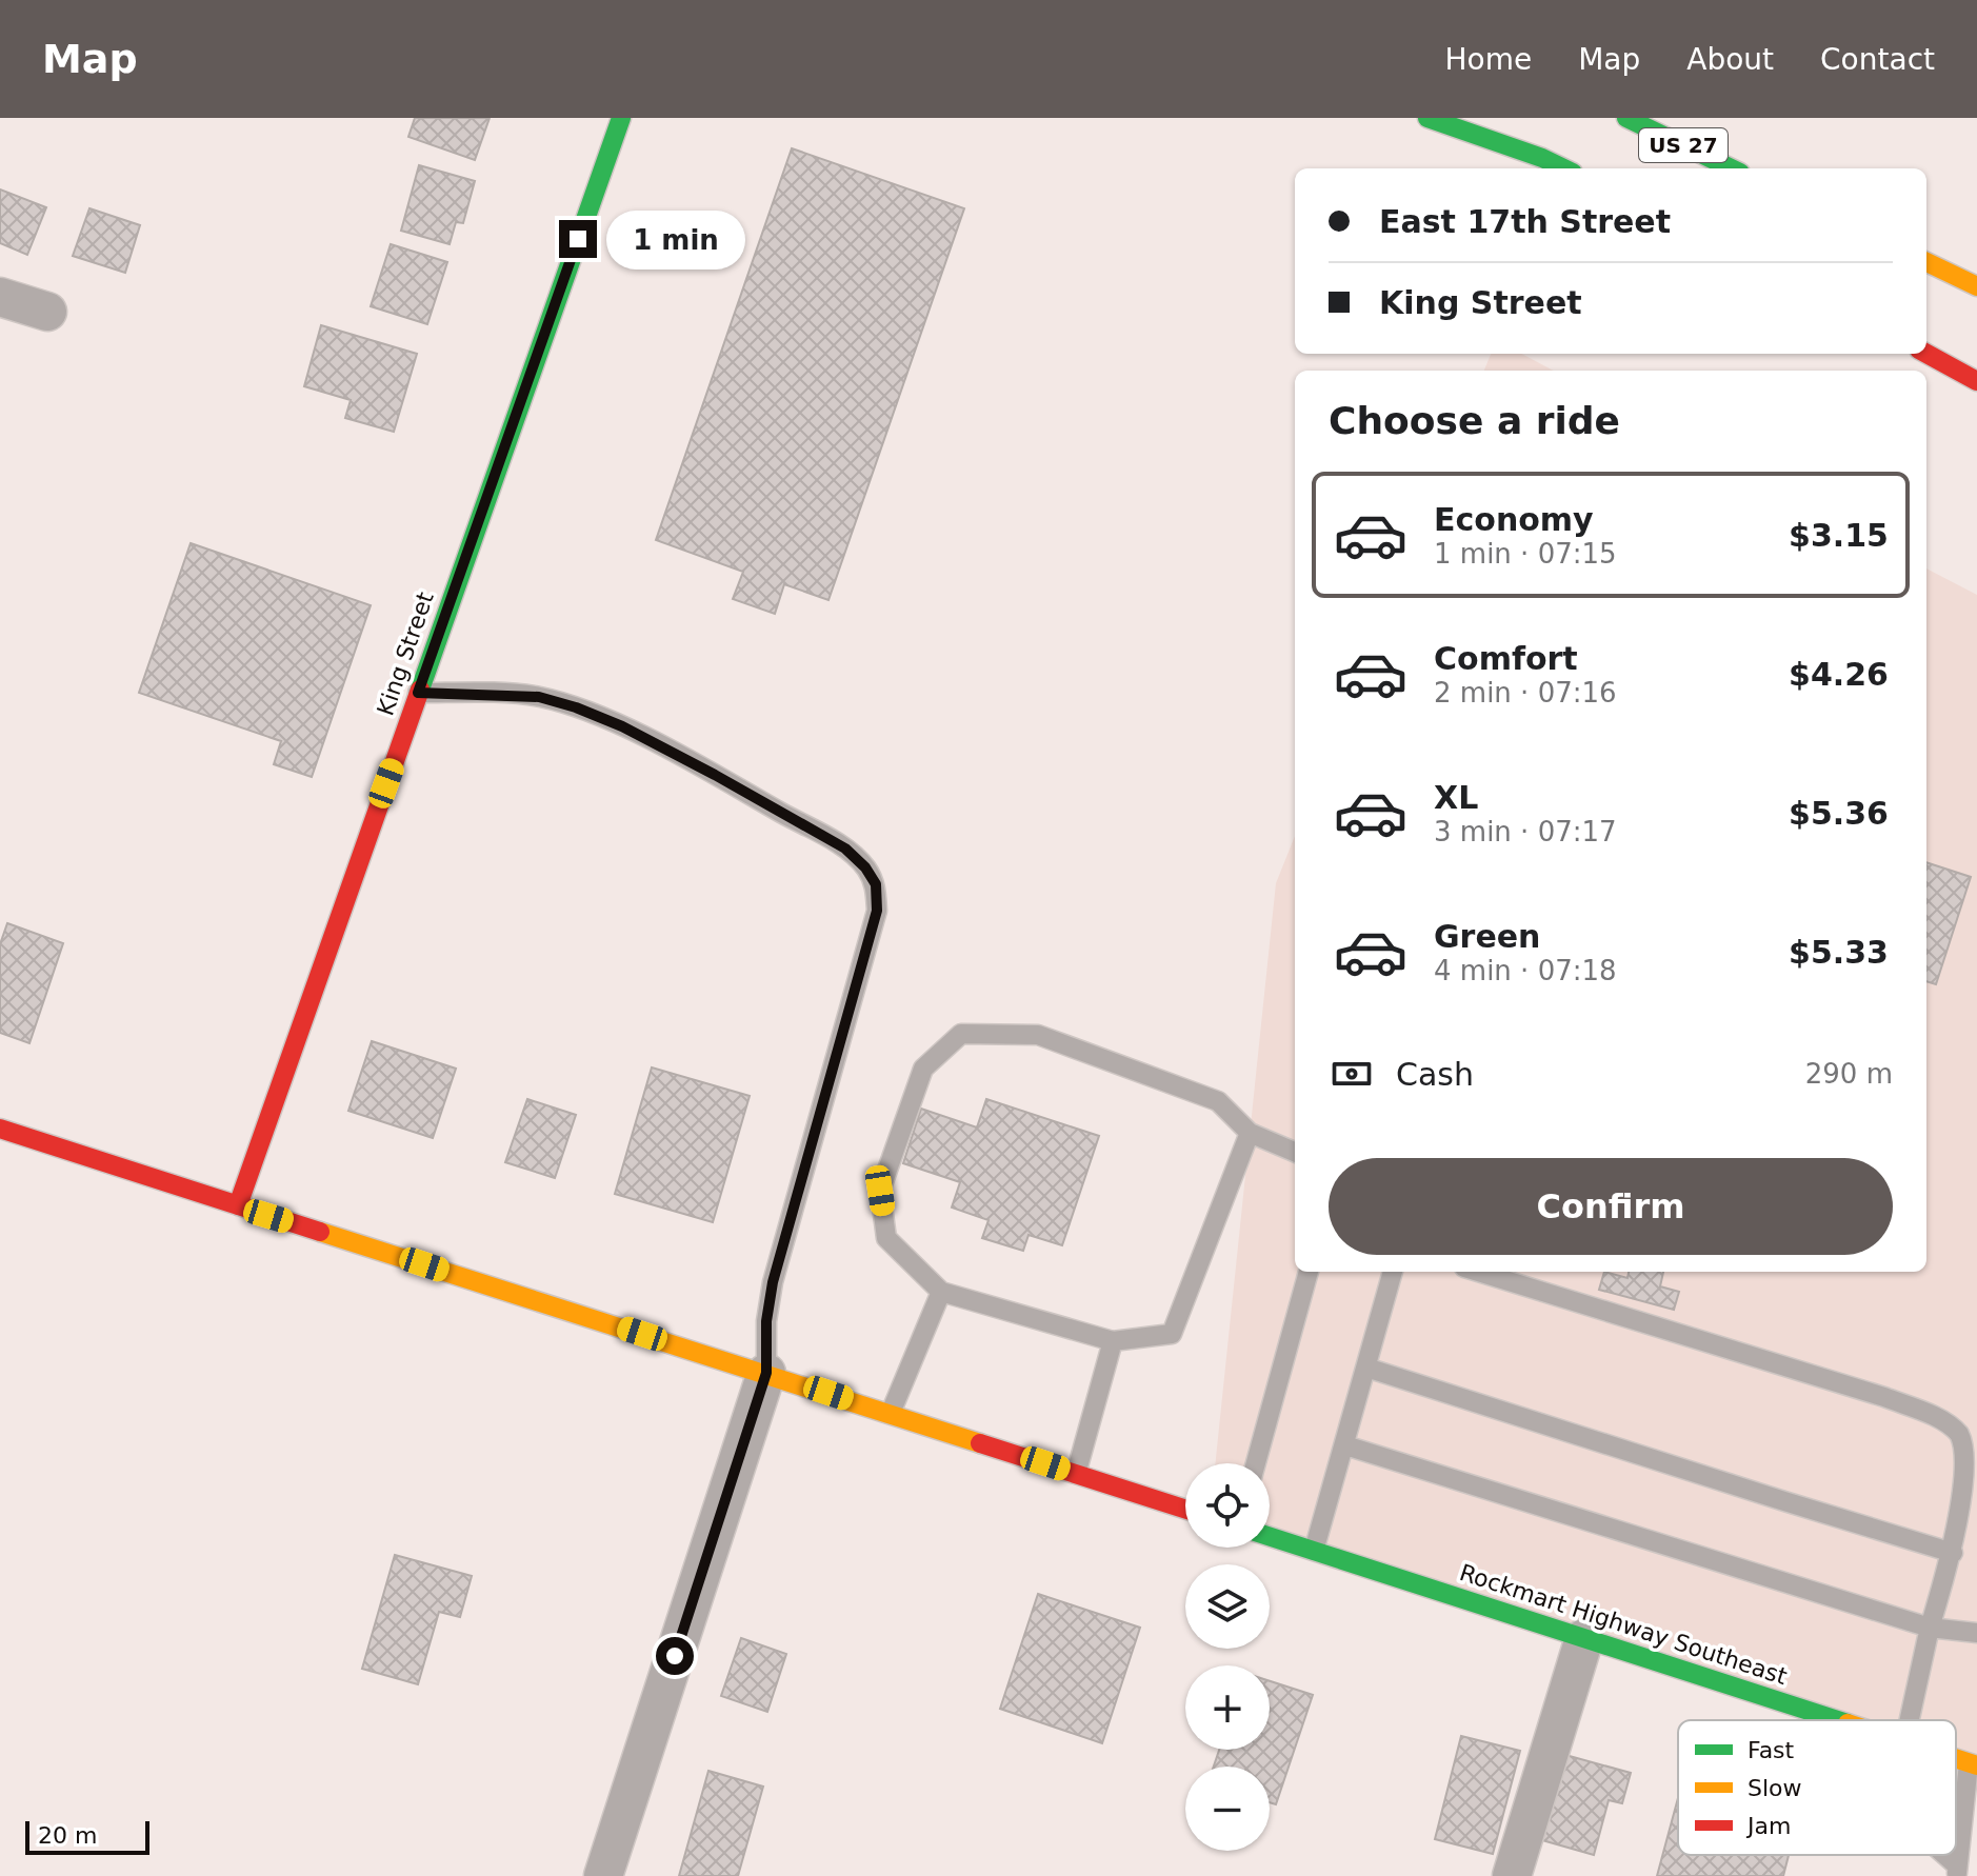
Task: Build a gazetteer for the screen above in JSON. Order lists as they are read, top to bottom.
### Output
{
  "streets": {
    "main road": ["US 27", "King Street", "Rockmart Highway Southeast"]
  },
  "legend": ["Fast", "Slow", "Jam"],
  "scale_bar": "20 m",
  "page": {
    "header": "Map",
    "nav": [
      "Home",
      "Map",
      "About",
      "Contact"
    ],
    "banner": ["East 17th Street", "King Street"],
    "bubble": "1 min",
    "heading": "Choose a ride",
    "list": [
      {
        "name": "Economy",
        "note": "1 min · 07:15",
        "value": "$3.15"
      },
      {
        "name": "Comfort",
        "note": "2 min · 07:16",
        "value": "$4.26"
      },
      {
        "name": "XL",
        "note": "3 min · 07:17",
        "value": "$5.36"
      },
      {
        "name": "Green",
        "note": "4 min · 07:18",
        "value": "$5.33"
      }
    ],
    "pay": ["Cash", "290 m"],
    "buttons": "Confirm",
    "map_buttons": ["+", "−"],
    "scale": "20 m"
  }
}
